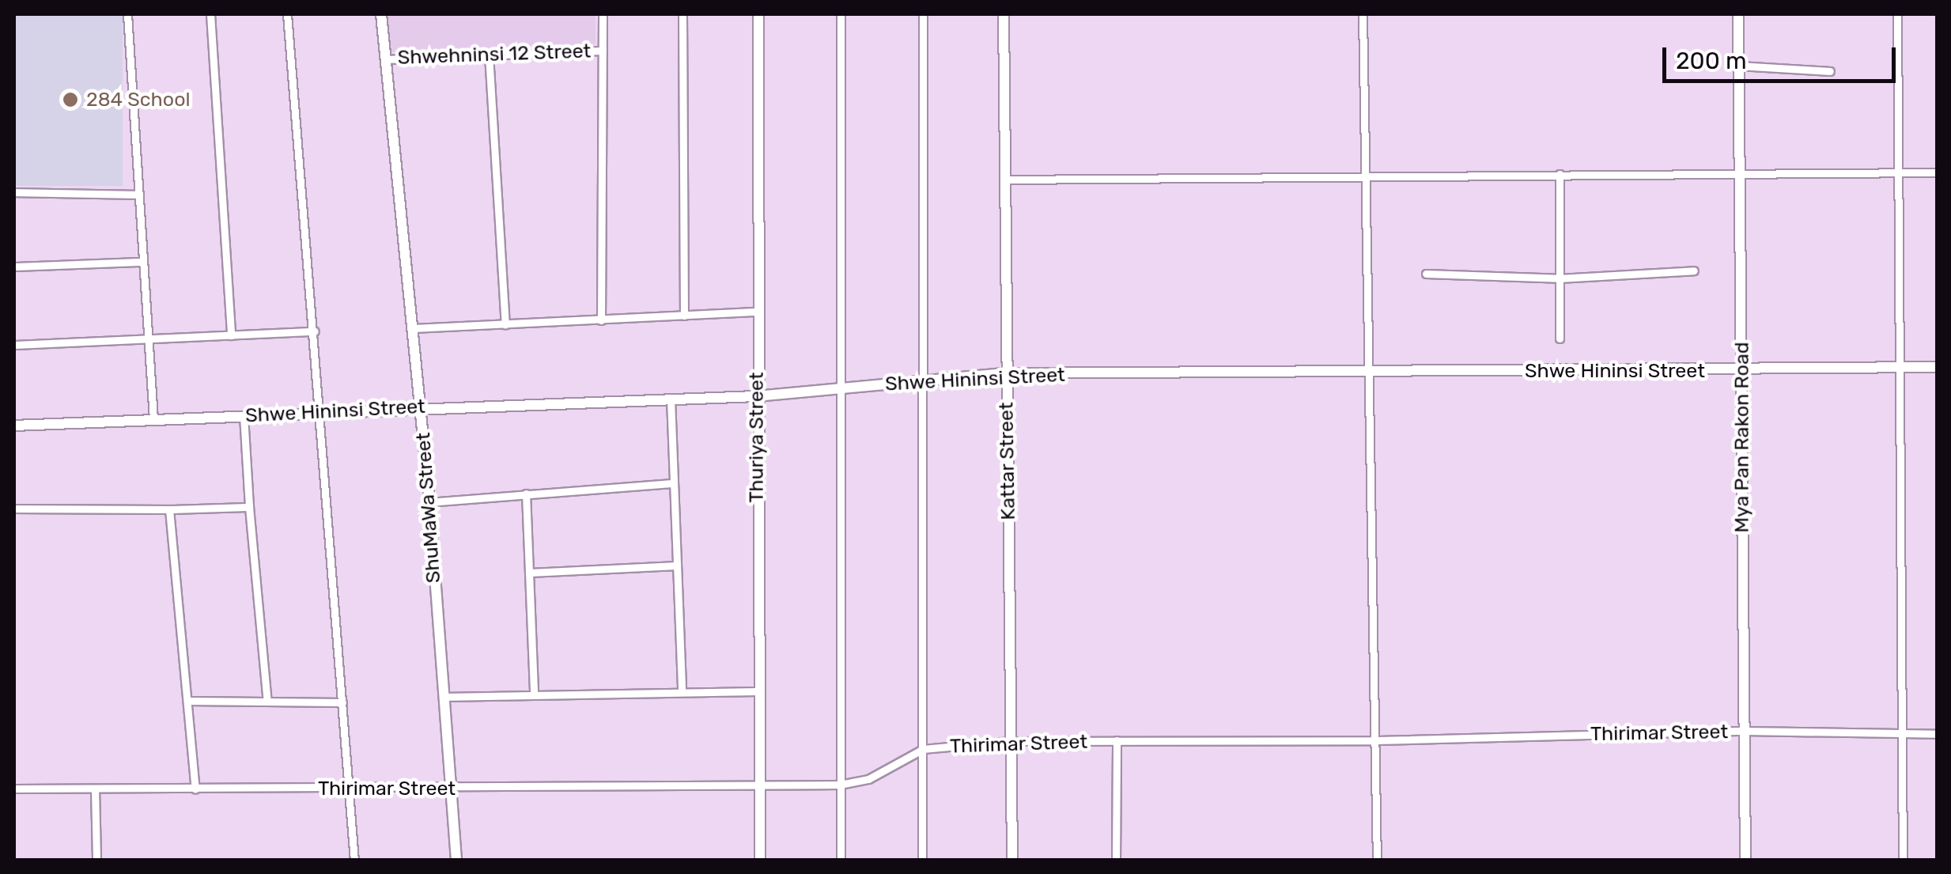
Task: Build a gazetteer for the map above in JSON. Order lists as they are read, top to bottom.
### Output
{
  "streets": {
    "street": [
      "Shwehninsi 12 Street",
      "Shwe Hininsi Street",
      "Thuriya Street",
      "Mya Pan Rakon Road",
      "Kattar Street",
      "ShuMaWa Street",
      "Thirimar Street"
    ]
  },
  "crossings": [
    ["Shwehninsi 12 Street", "ShuMaWa Street"],
    ["Shwe Hininsi Street", "Thuriya Street"],
    ["Shwe Hininsi Street", "Mya Pan Rakon Road"],
    ["Shwe Hininsi Street", "Kattar Street"],
    ["Shwe Hininsi Street", "ShuMaWa Street"],
    ["Thuriya Street", "Thirimar Street"],
    ["Mya Pan Rakon Road", "Thirimar Street"],
    ["Kattar Street", "Thirimar Street"],
    ["ShuMaWa Street", "Thirimar Street"]
  ],
  "places": ["284 School"],
  "scale_bar": "200 m"
}
